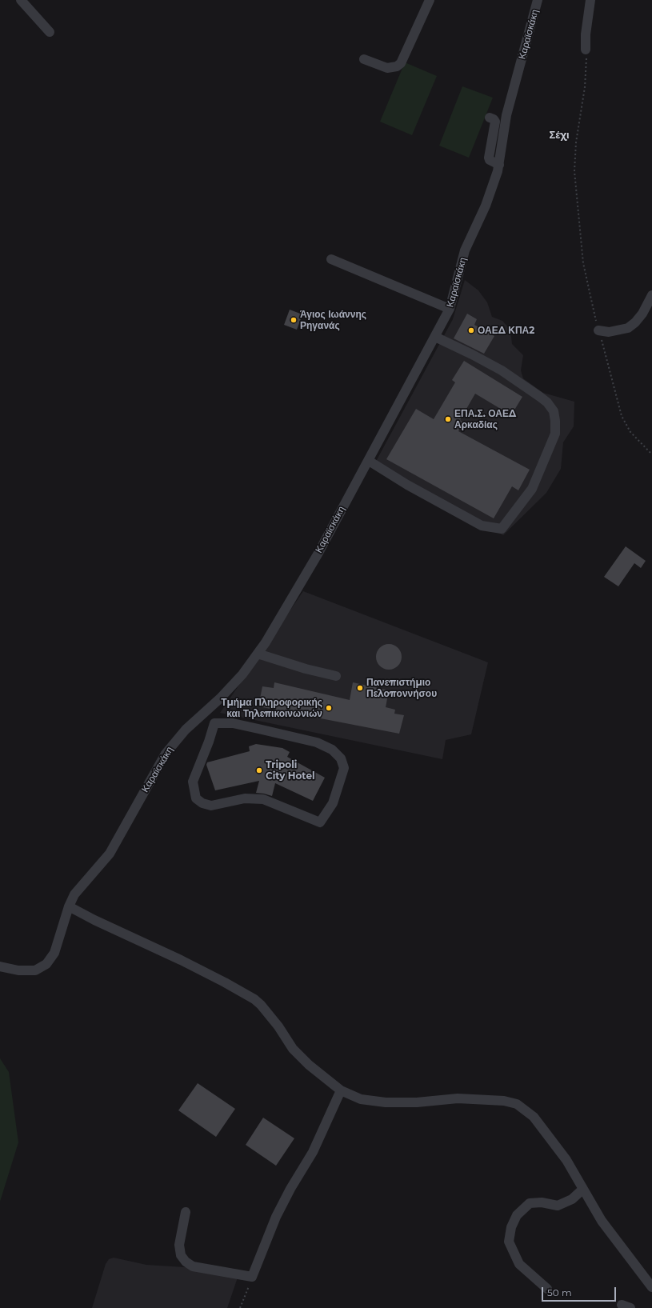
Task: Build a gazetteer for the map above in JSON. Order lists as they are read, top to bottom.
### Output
{
  "streets": {
    "street": ["Καραϊσκάκη"]
  },
  "districts": ["Σέχι"],
  "places": [
    "Άγιος Ιωάννης Ρηγανάς",
    "ΟΑΕΔ ΚΠΑ2",
    "ΕΠΑ.Σ. ΟΑΕΔ Αρκαδίας",
    "Πανεπιστήμιο Πελοποννήσου",
    "Τμήμα Πληροφορικής και Τηλεπικοινωνιών",
    "Tripoli City Hotel"
  ],
  "scale_bar": "50 m"
}
